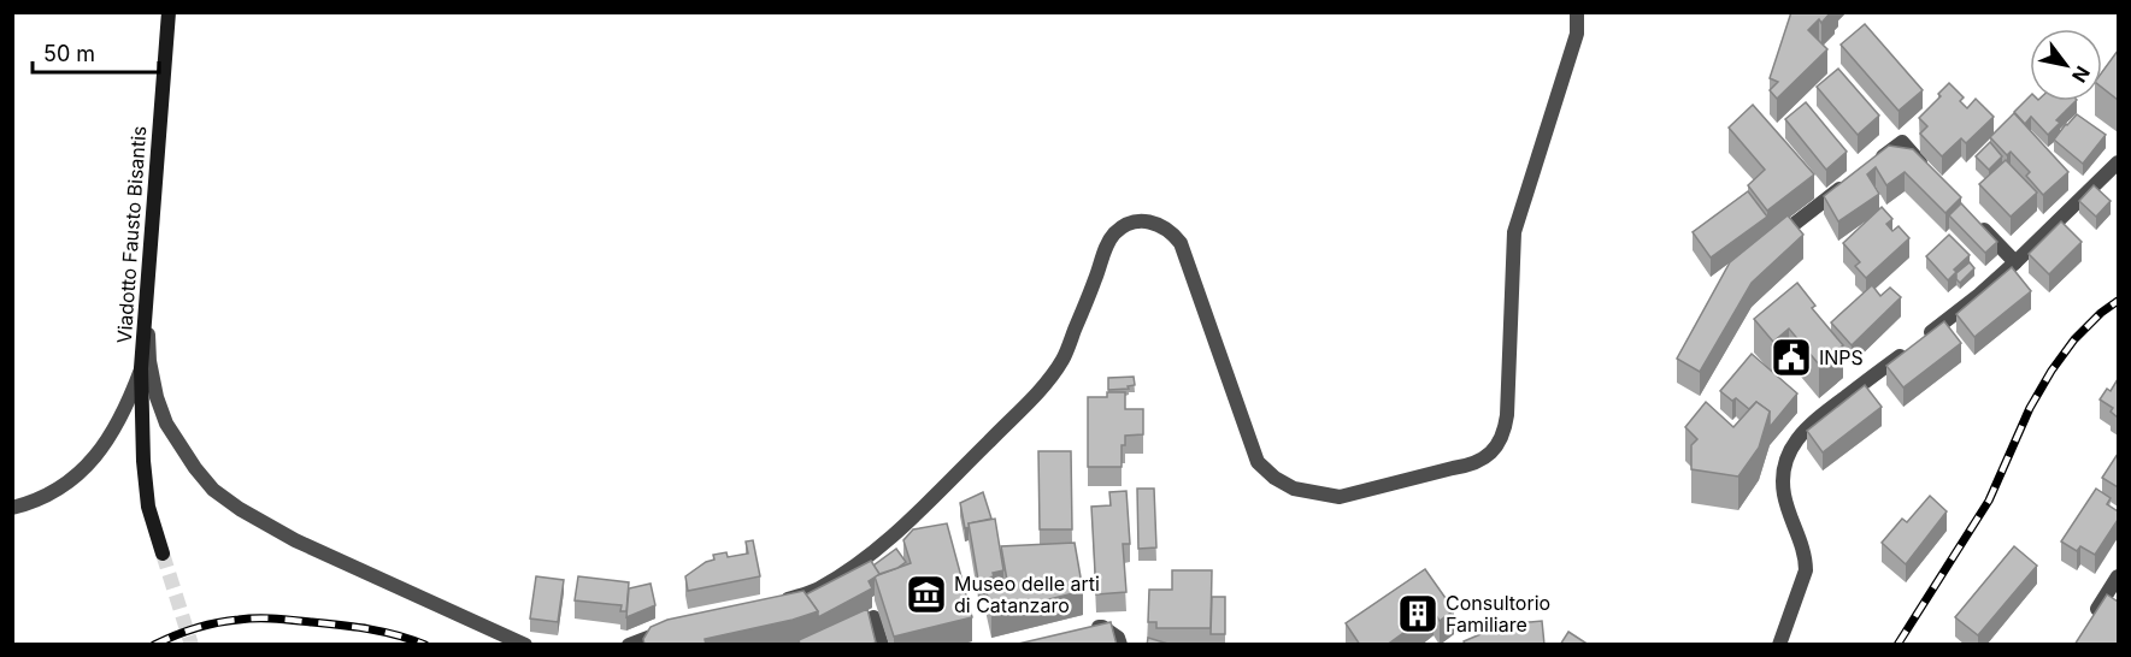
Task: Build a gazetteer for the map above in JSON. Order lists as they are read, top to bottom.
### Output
{
  "streets": {
    "main road": ["Viadotto Fausto Bisantis"]
  },
  "places": {
    "public building": ["INPS"],
    "museum": ["Museo delle arti di Catanzaro"],
    "building": ["Consultorio Familiare"]
  },
  "scale_bar": "50 m",
  "north": "bottom right"
}
